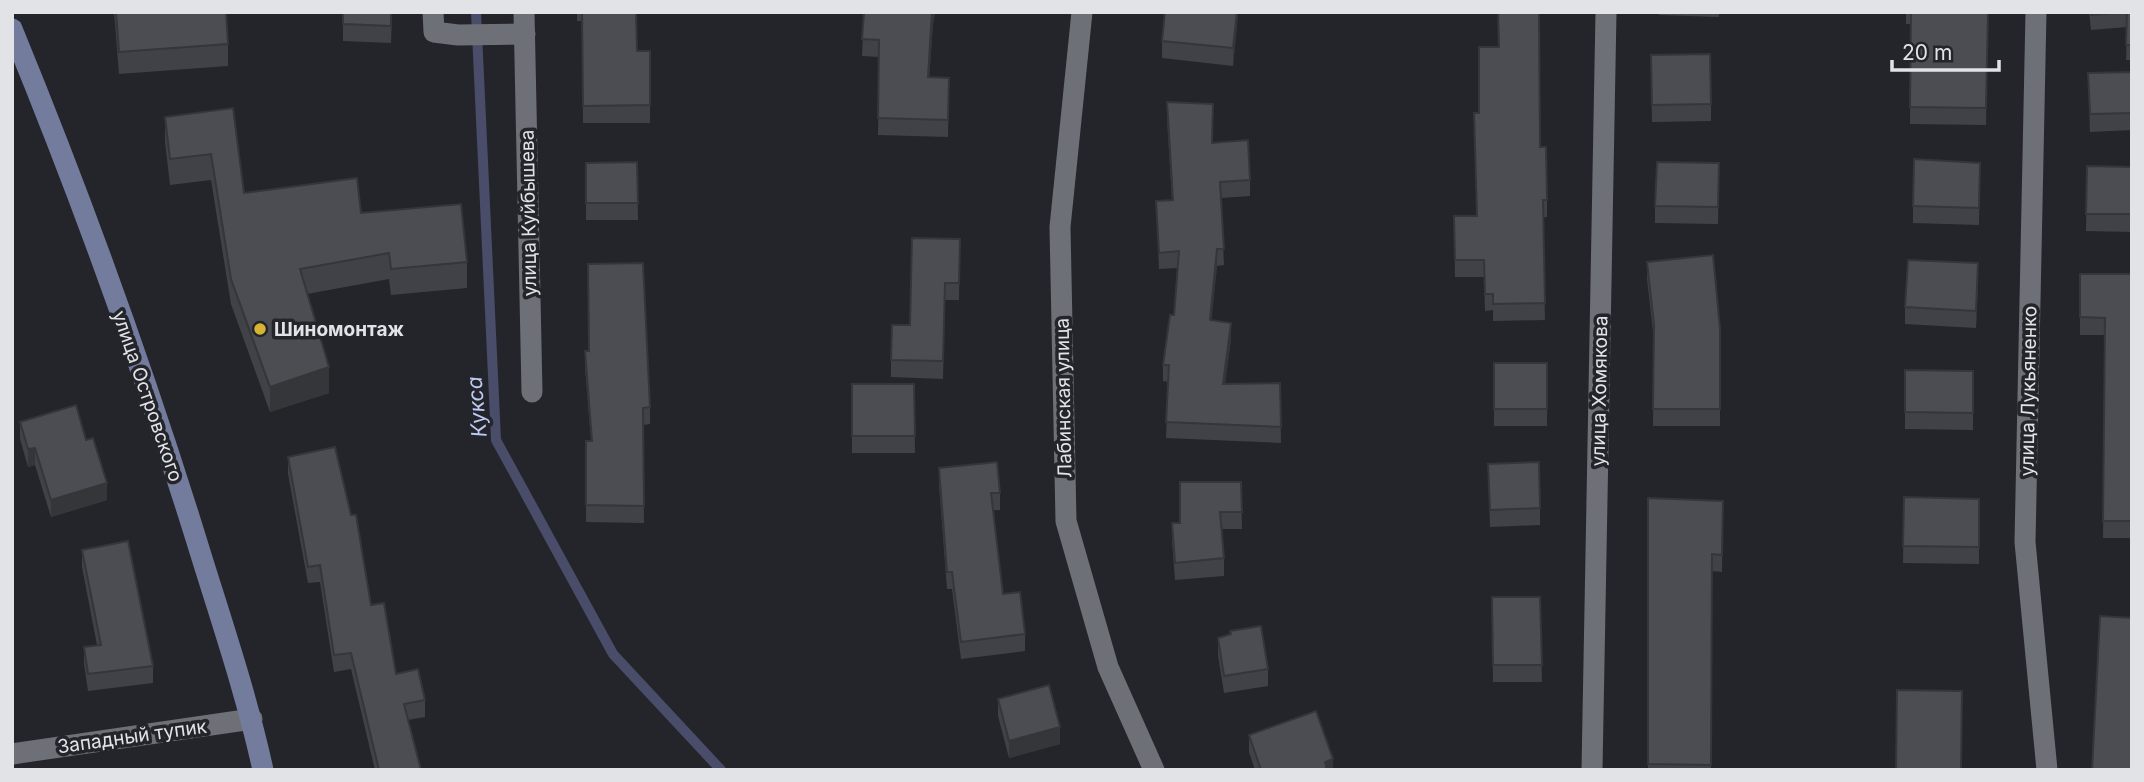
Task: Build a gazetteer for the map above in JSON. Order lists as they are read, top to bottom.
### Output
{
  "streets": {
    "street": [
      "улица Куйбышева",
      "улица Хомякова",
      "улица Лукьяненко",
      "улица Островского",
      "Лабинская улица",
      "Западный тупик"
    ]
  },
  "crossings": [
    ["улица Островского", "Западный тупик"]
  ],
  "water": ["Кукса"],
  "places": ["Шиномонтаж"],
  "scale_bar": "20 m"
}
